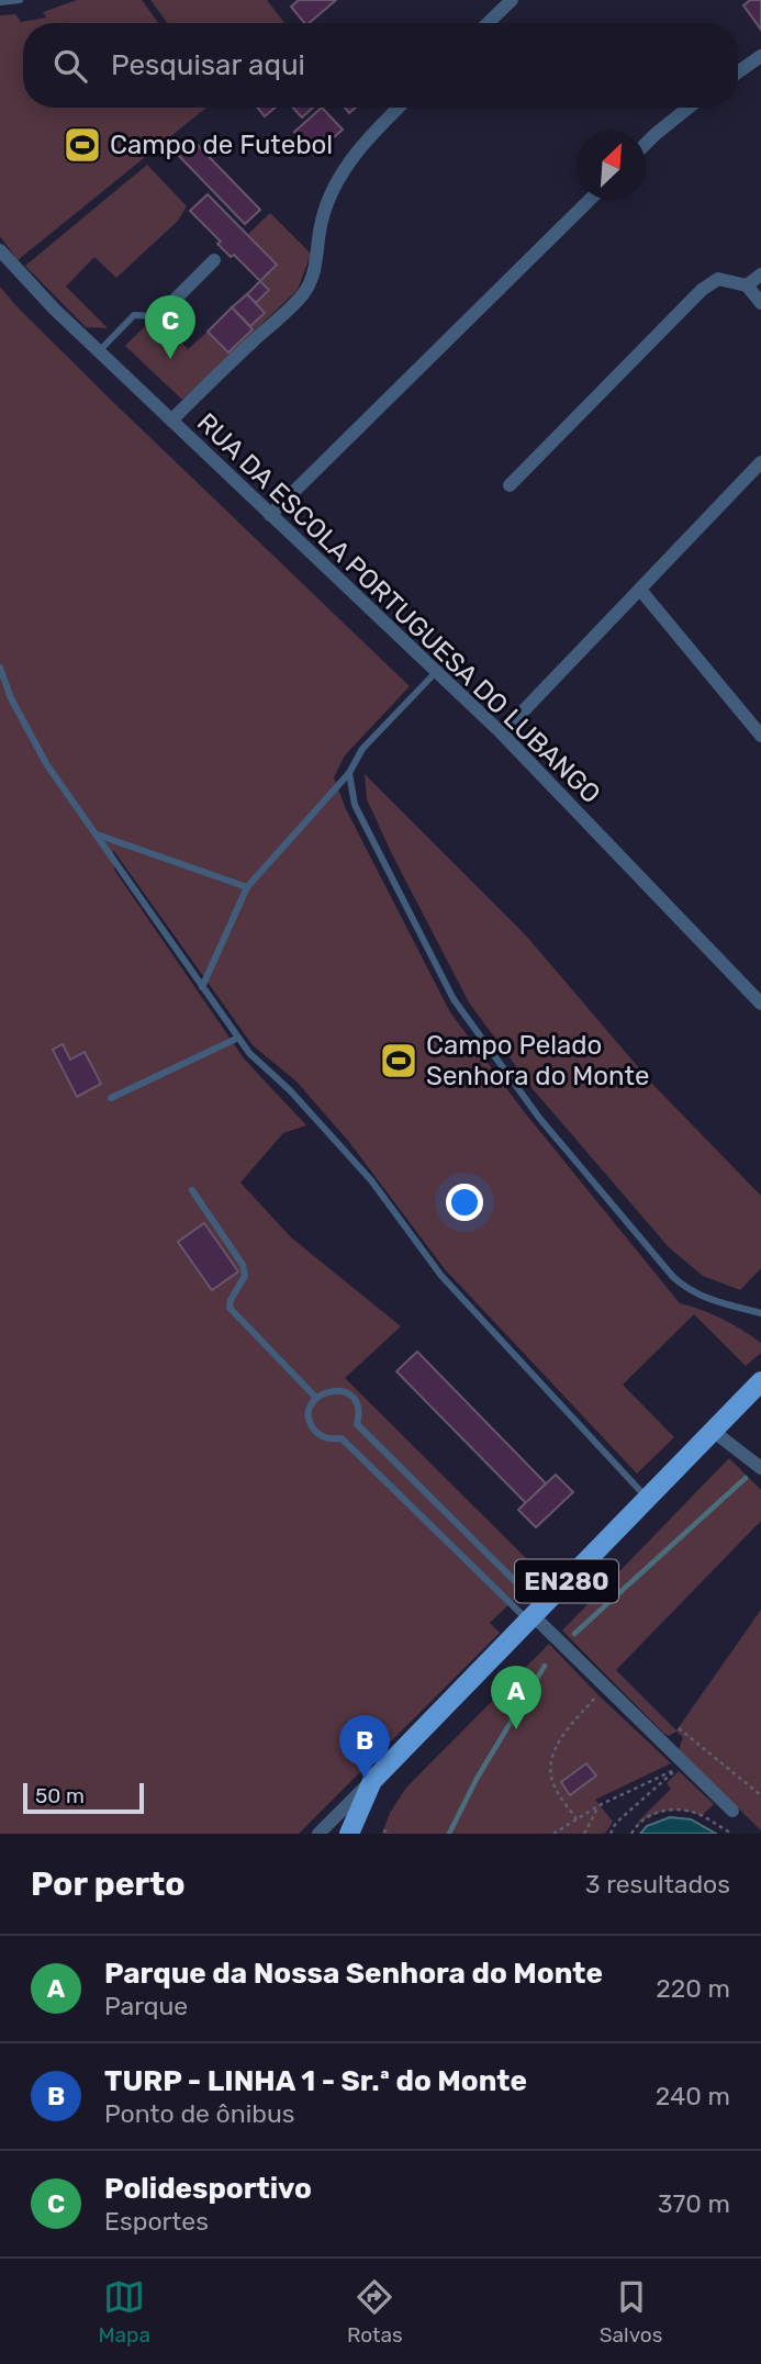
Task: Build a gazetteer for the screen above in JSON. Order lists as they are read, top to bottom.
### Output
{
  "streets": {
    "main road": ["EN280"],
    "street": ["RUA DA ESCOLA PORTUGUESA DO LUBANGO"]
  },
  "places": {
    "sports": ["Campo de Futebol", "Campo Pelado Senhora do Monte"]
  },
  "scale_bar": "50 m",
  "north": "top right",
  "page": {
    "search": "Pesquisar aqui",
    "pins": ["C", "A", "B"],
    "scale": "50 m",
    "heading": ["Por perto", "3 resultados"],
    "list": [
      {
        "mark": "A",
        "name": "Parque da Nossa Senhora do Monte",
        "note": "Parque",
        "value": "220 m"
      },
      {
        "mark": "B",
        "name": "TURP - LINHA 1 - Sr.ª do Monte",
        "note": "Ponto de ônibus",
        "value": "240 m"
      },
      {
        "mark": "C",
        "name": "Polidesportivo",
        "note": "Esportes",
        "value": "370 m"
      }
    ],
    "nav": ["Mapa", "Rotas", "Salvos"]
  }
}
